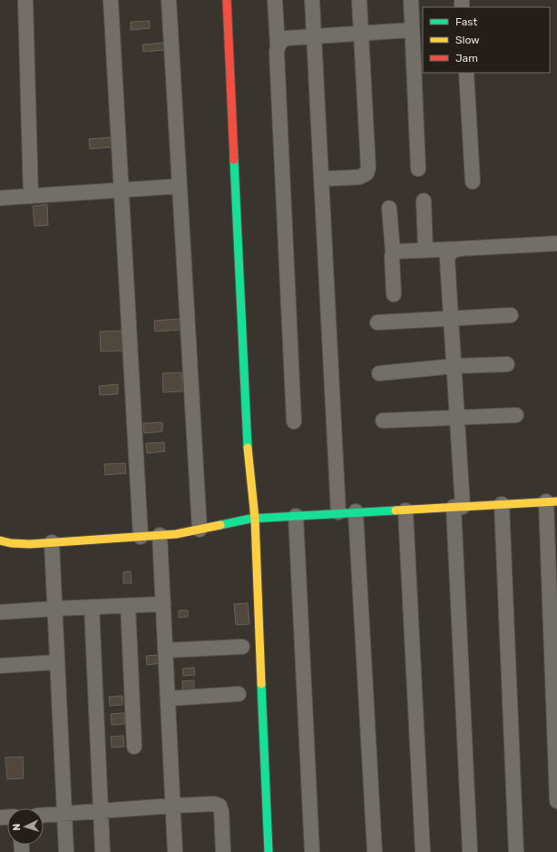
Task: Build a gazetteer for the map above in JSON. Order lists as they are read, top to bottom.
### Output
{
  "legend": ["Fast", "Slow", "Jam"],
  "north": "left"
}
